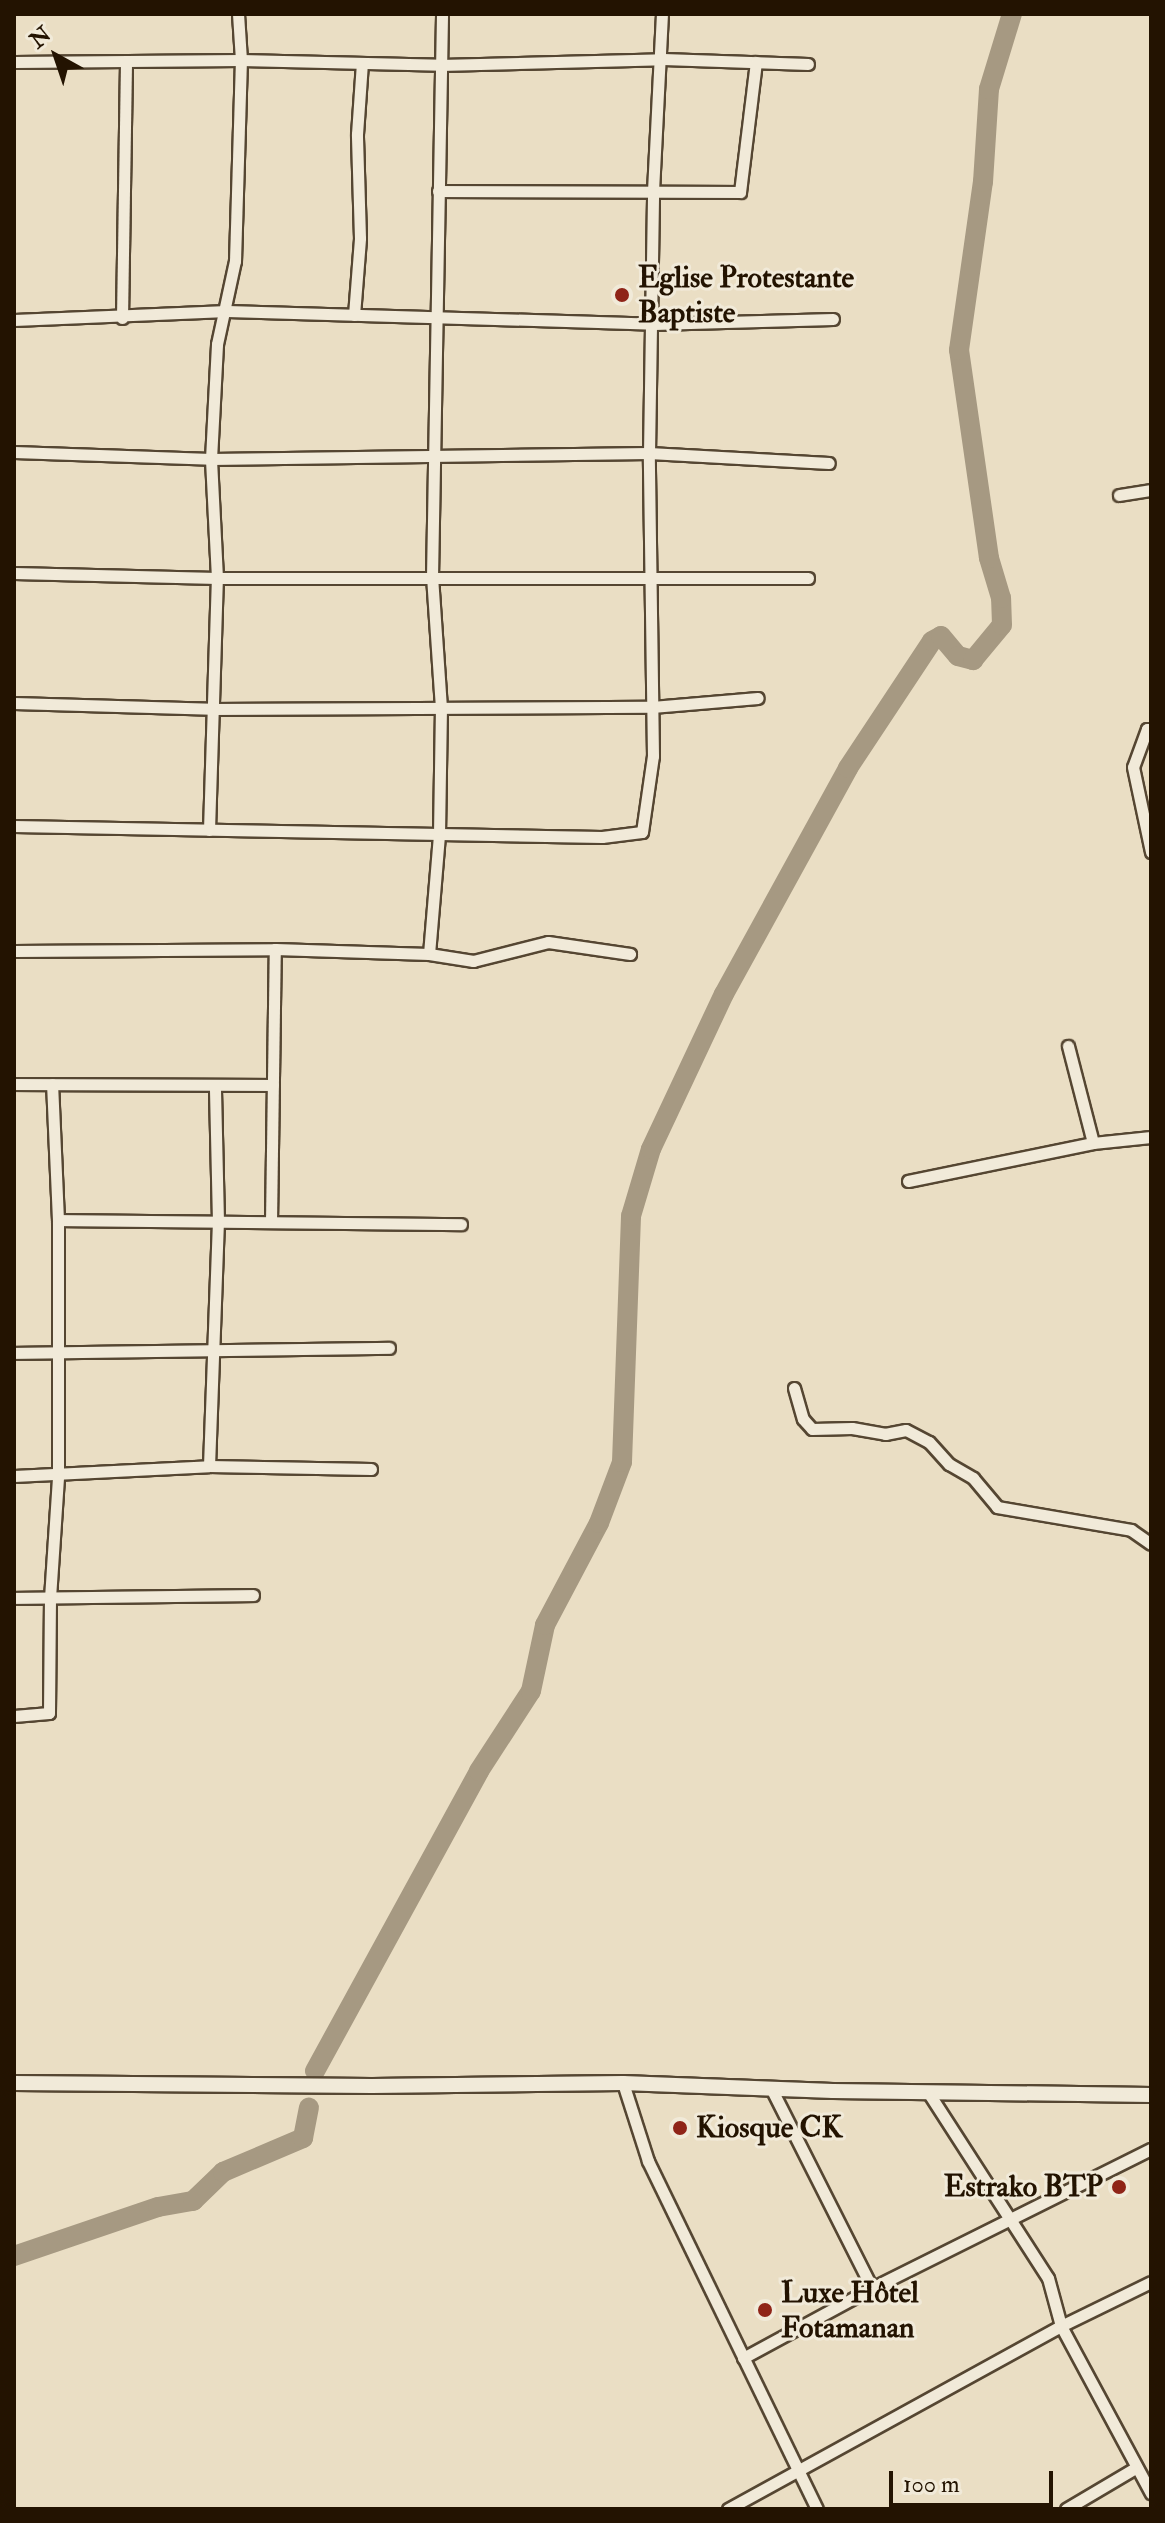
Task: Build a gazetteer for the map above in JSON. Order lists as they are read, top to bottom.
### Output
{
  "places": [
    "Eglise Protestante Baptiste",
    "Kiosque CK",
    "Estrako BTP",
    "Luxe Hôtel Fotamanan"
  ],
  "scale_bar": "100 m",
  "north": "top left"
}
